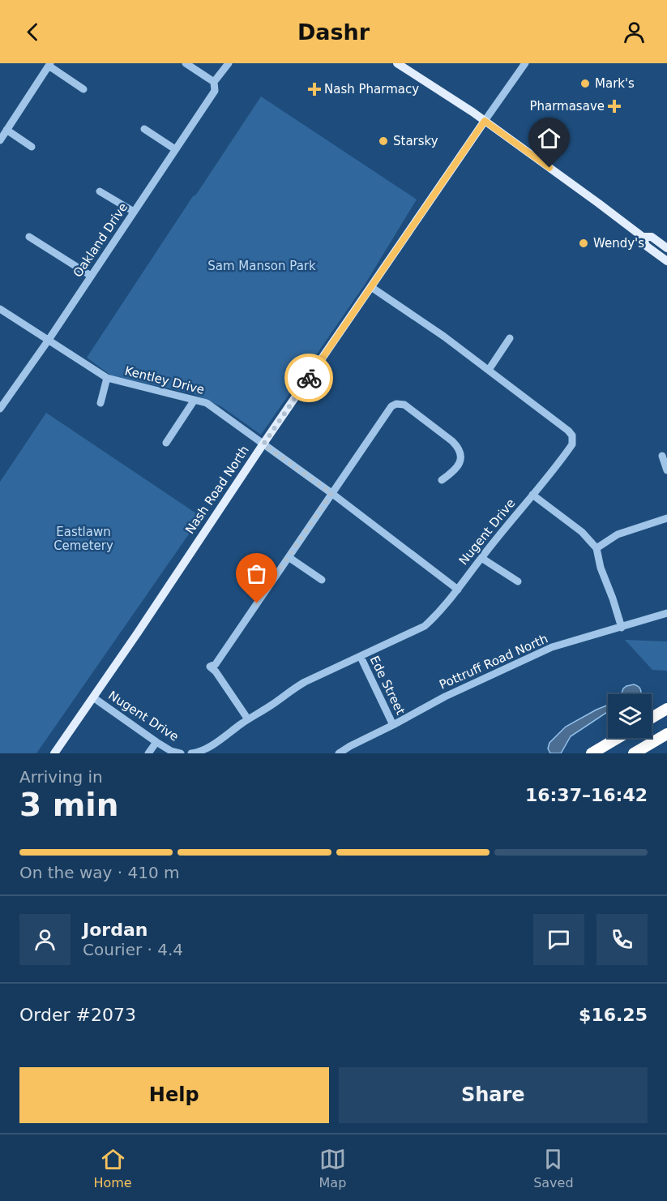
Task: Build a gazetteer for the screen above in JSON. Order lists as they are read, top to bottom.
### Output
{
  "streets": {
    "main road": ["Nash Road North"],
    "street": [
      "Oakland Drive",
      "Kentley Drive",
      "Nugent Drive",
      "Pottruff Road North",
      "Ede Street"
    ]
  },
  "crossings": [
    ["Oakland Drive", "Kentley Drive"],
    ["Kentley Drive", "Nash Road North"],
    ["Kentley Drive", "Nugent Drive"],
    ["Nash Road North", "Nugent Drive"],
    ["Nugent Drive", "Ede Street"],
    ["Pottruff Road North", "Ede Street"]
  ],
  "parks": ["Sam Manson Park", "Eastlawn Cemetery"],
  "places": {
    "other": ["Mark's", "Starsky", "Wendy's"],
    "health": ["Nash Pharmacy", "Pharmasave"]
  },
  "page": {
    "header": "Dashr",
    "heading": ["3 min", "Arriving in", "16:37–16:42"],
    "panel": [
      "Jordan",
      "Courier · 4.4",
      "Order #2073",
      "$16.25"
    ],
    "bar": "On the way · 410 m",
    "buttons": ["Help", "Share"],
    "tabs": ["Home", "Map", "Saved"]
  }
}
